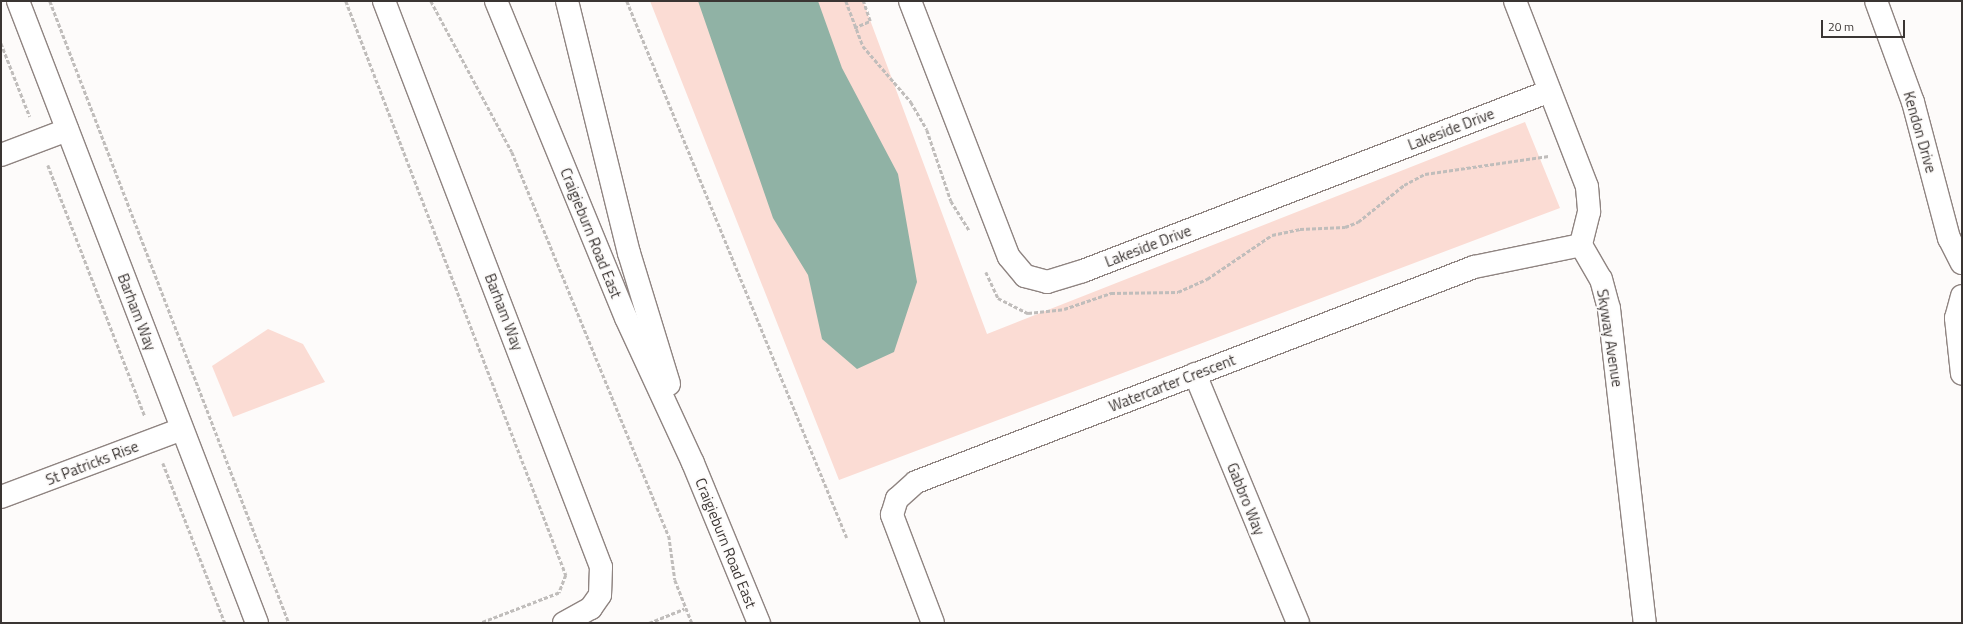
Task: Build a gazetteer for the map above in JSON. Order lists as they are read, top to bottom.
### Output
{
  "streets": {
    "street": [
      "Lakeside Drive",
      "Kendon Drive",
      "Craigieburn Road East",
      "Barham Way",
      "Skyway Avenue",
      "Watercarter Crescent",
      "St Patricks Rise",
      "Gabbro Way"
    ]
  },
  "crossings": [
    ["Barham Way", "St Patricks Rise"],
    ["Skyway Avenue", "Watercarter Crescent"],
    ["Watercarter Crescent", "Gabbro Way"]
  ],
  "scale_bar": "20 m"
}
